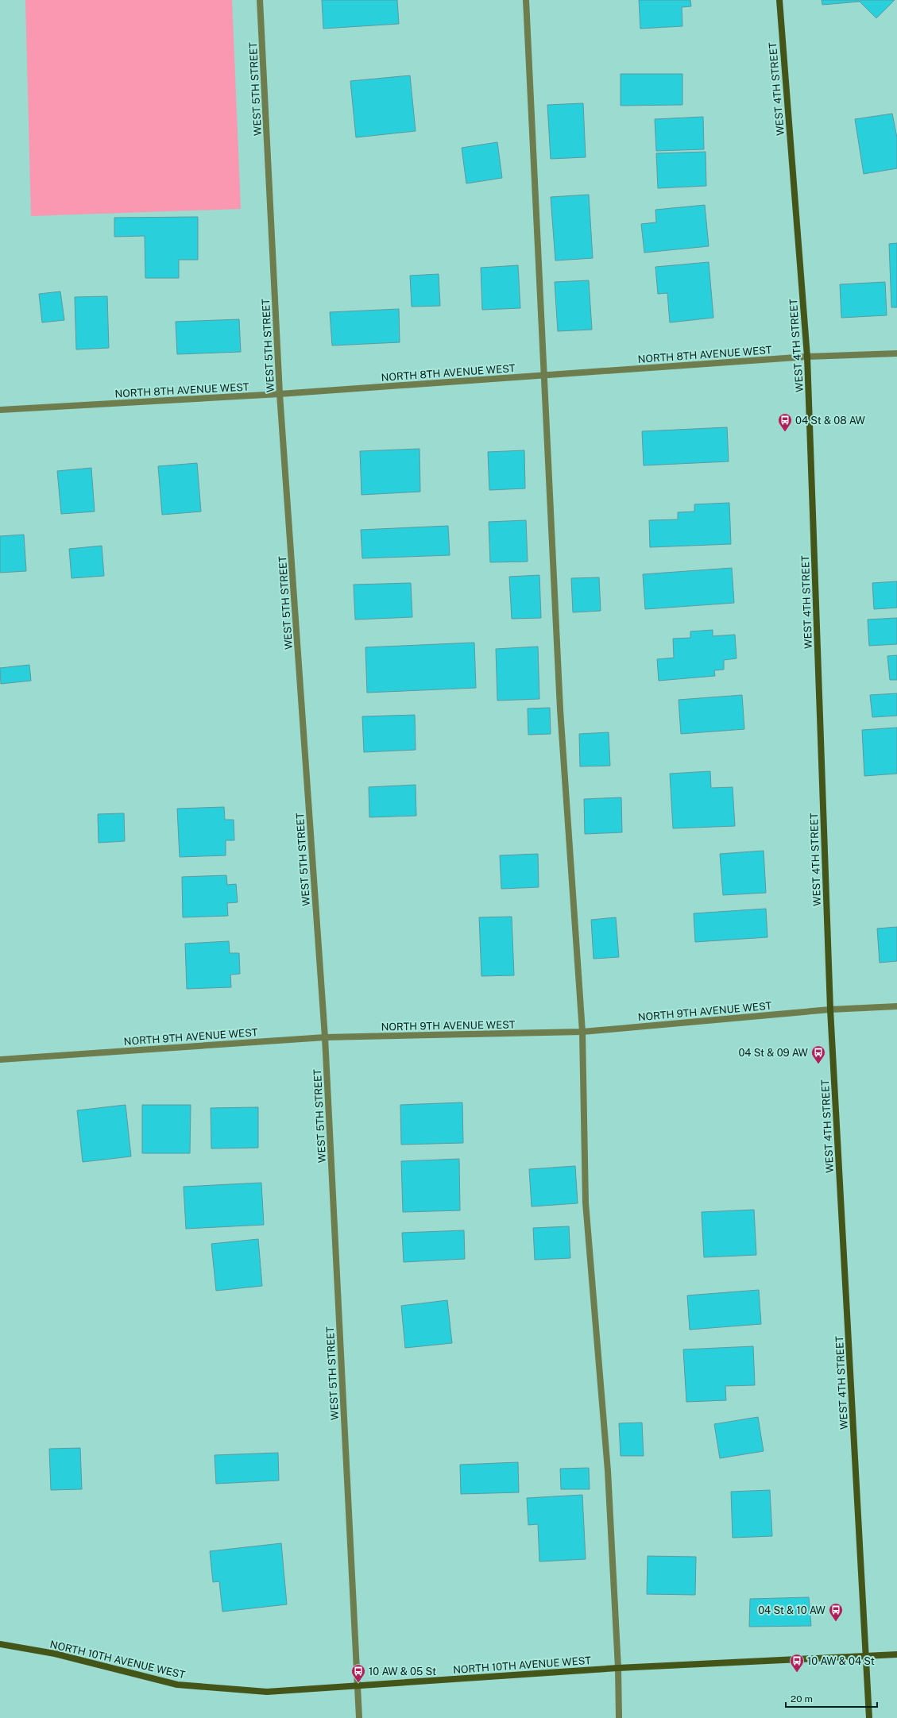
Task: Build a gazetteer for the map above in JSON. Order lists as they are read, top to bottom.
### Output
{
  "streets": {
    "street": [
      "WEST 5TH STREET",
      "WEST 4TH STREET",
      "NORTH 8TH AVENUE WEST",
      "NORTH 9TH AVENUE WEST",
      "NORTH 10TH AVENUE WEST"
    ]
  },
  "crossings": [
    ["WEST 5TH STREET", "NORTH 8TH AVENUE WEST"],
    ["WEST 5TH STREET", "NORTH 9TH AVENUE WEST"],
    ["WEST 5TH STREET", "NORTH 10TH AVENUE WEST"],
    ["WEST 4TH STREET", "NORTH 8TH AVENUE WEST"],
    ["WEST 4TH STREET", "NORTH 9TH AVENUE WEST"],
    ["WEST 4TH STREET", "NORTH 10TH AVENUE WEST"]
  ],
  "places": {
    "bus stop": [
      "04 St & 08 AW",
      "04 St & 09 AW",
      "04 St & 10 AW",
      "10 AW & 04 St",
      "10 AW & 05 St"
    ]
  },
  "scale_bar": "20 m"
}
